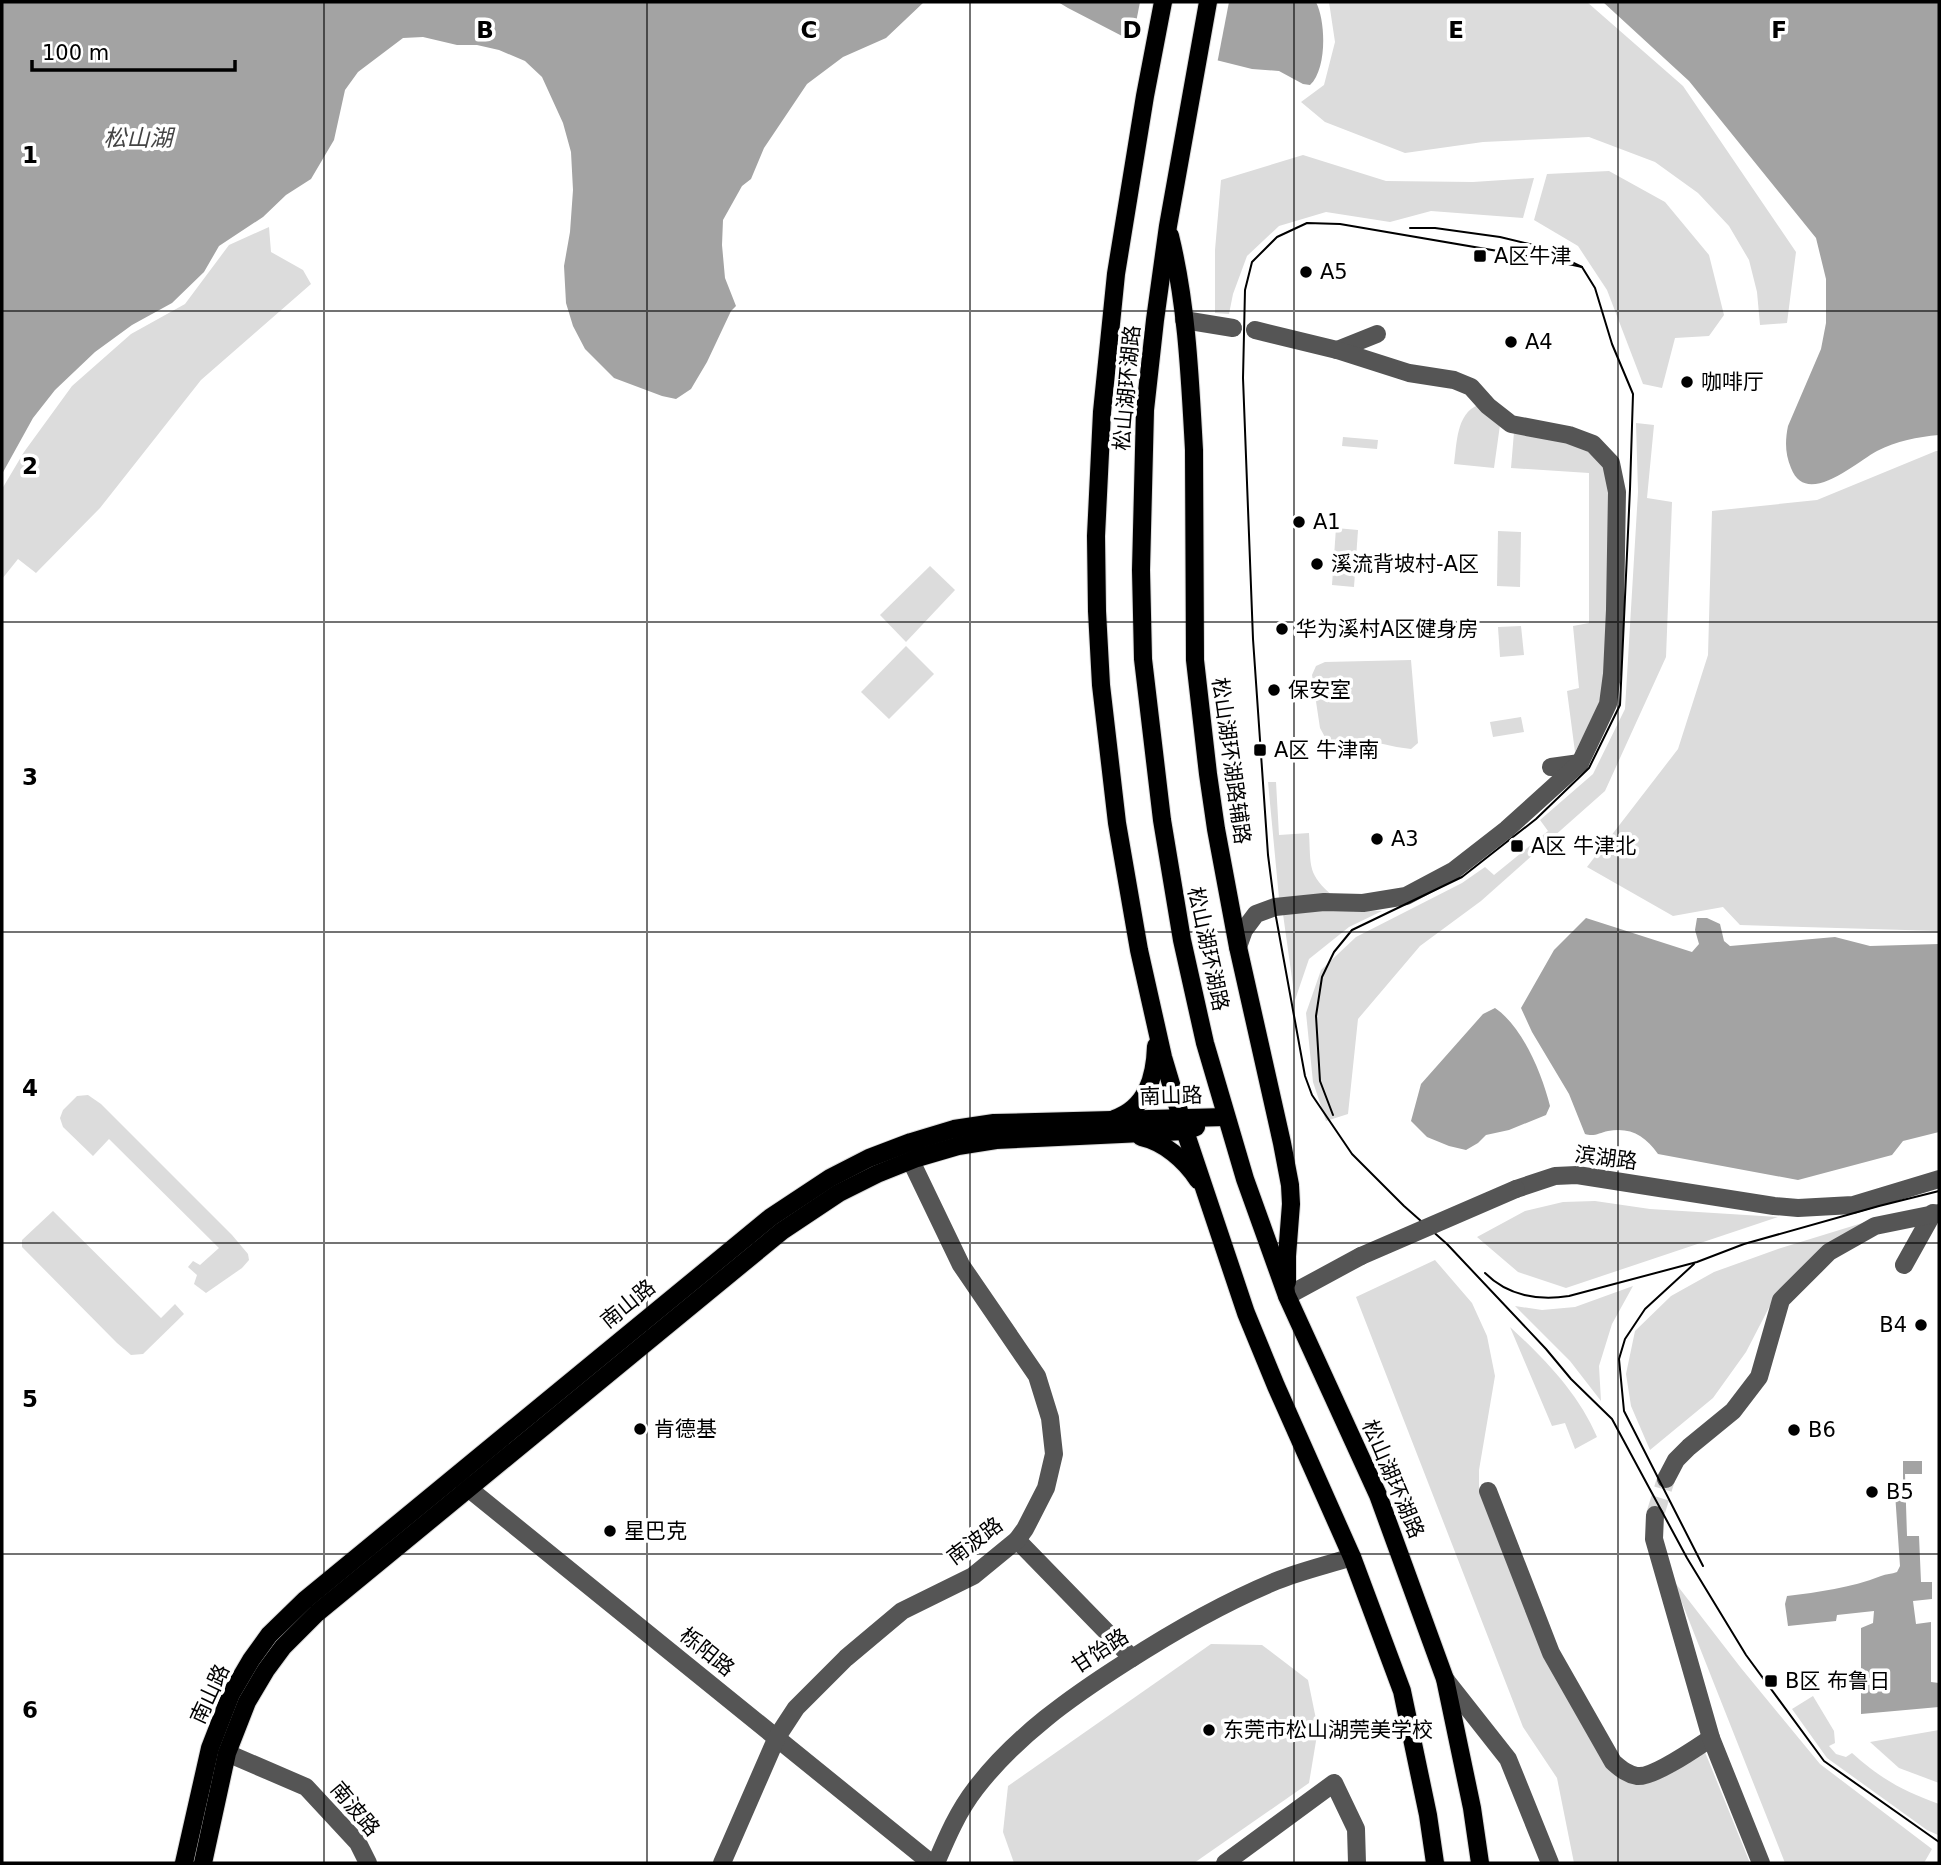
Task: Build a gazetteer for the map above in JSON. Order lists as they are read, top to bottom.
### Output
{
  "streets": {
    "main road": ["松山湖环湖路", "松山湖环湖路辅路", "南山路"],
    "street": [
      "滨湖路",
      "南波路",
      "甘饴路",
      "栎阳路"
    ]
  },
  "crossings": [
    ["松山湖环湖路", "松山湖环湖路辅路"],
    ["松山湖环湖路", "南山路"],
    ["松山湖环湖路", "滨湖路"],
    ["松山湖环湖路", "甘饴路"],
    ["松山湖环湖路辅路", "滨湖路"],
    ["南山路", "南波路"],
    ["南山路", "栎阳路"],
    ["南波路", "栎阳路"]
  ],
  "water": ["松山湖"],
  "places": {
    "transit": [
      "A区牛津",
      "A区 牛津南",
      "A区 牛津北",
      "B区 布鲁日"
    ],
    "other": [
      "A5",
      "A4",
      "咖啡厅",
      "A1",
      "溪流背坡村-A区",
      "华为溪村A区健身房",
      "保安室",
      "A3",
      "B4",
      "肯德基",
      "B6",
      "B5",
      "星巴克",
      "东莞市松山湖莞美学校"
    ]
  },
  "scale_bar": "100 m",
  "grid": {
    "columns": [
      "B",
      "C",
      "D",
      "E",
      "F"
    ],
    "rows": [
      "1",
      "2",
      "3",
      "4",
      "5",
      "6"
    ]
  }
}
